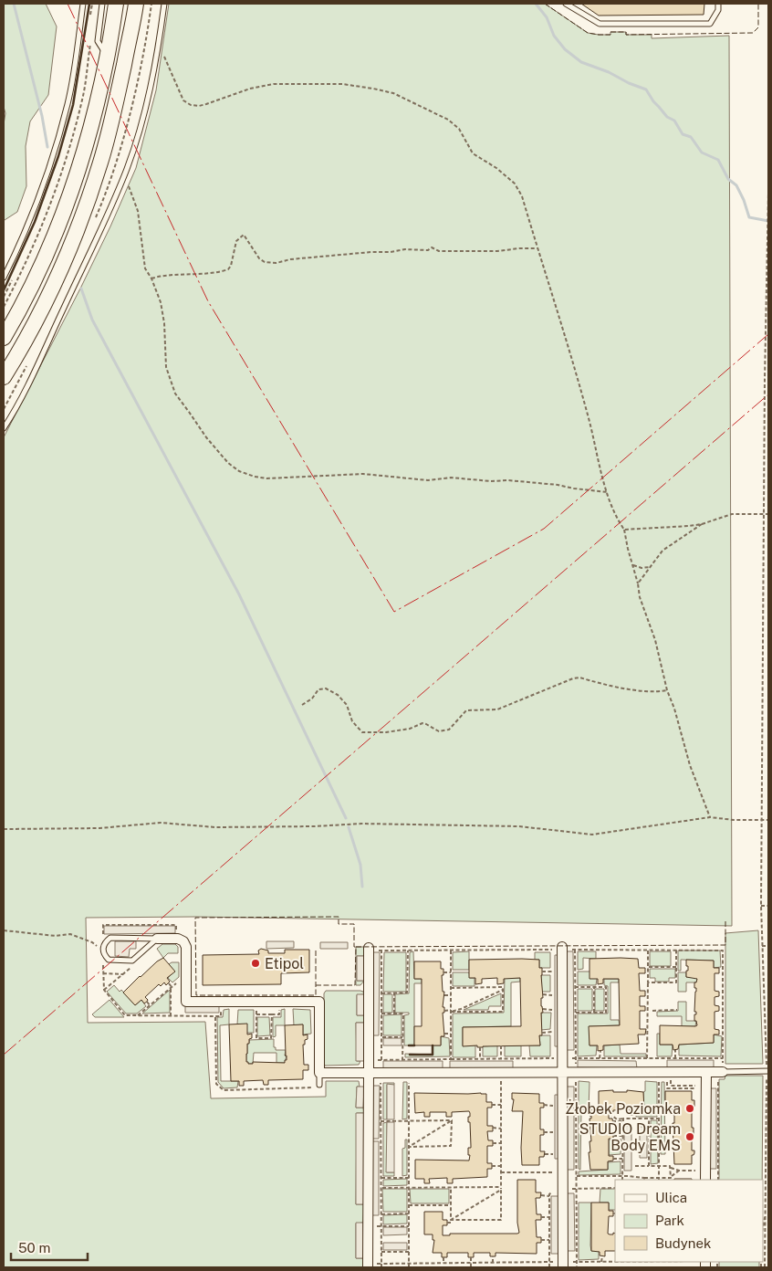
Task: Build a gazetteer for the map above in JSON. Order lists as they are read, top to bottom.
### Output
{
  "places": ["Etipol", "Żłobek Poziomka", "STUDIO Dream Body EMS"],
  "legend": ["Ulica", "Park", "Budynek"],
  "scale_bar": "50 m"
}
